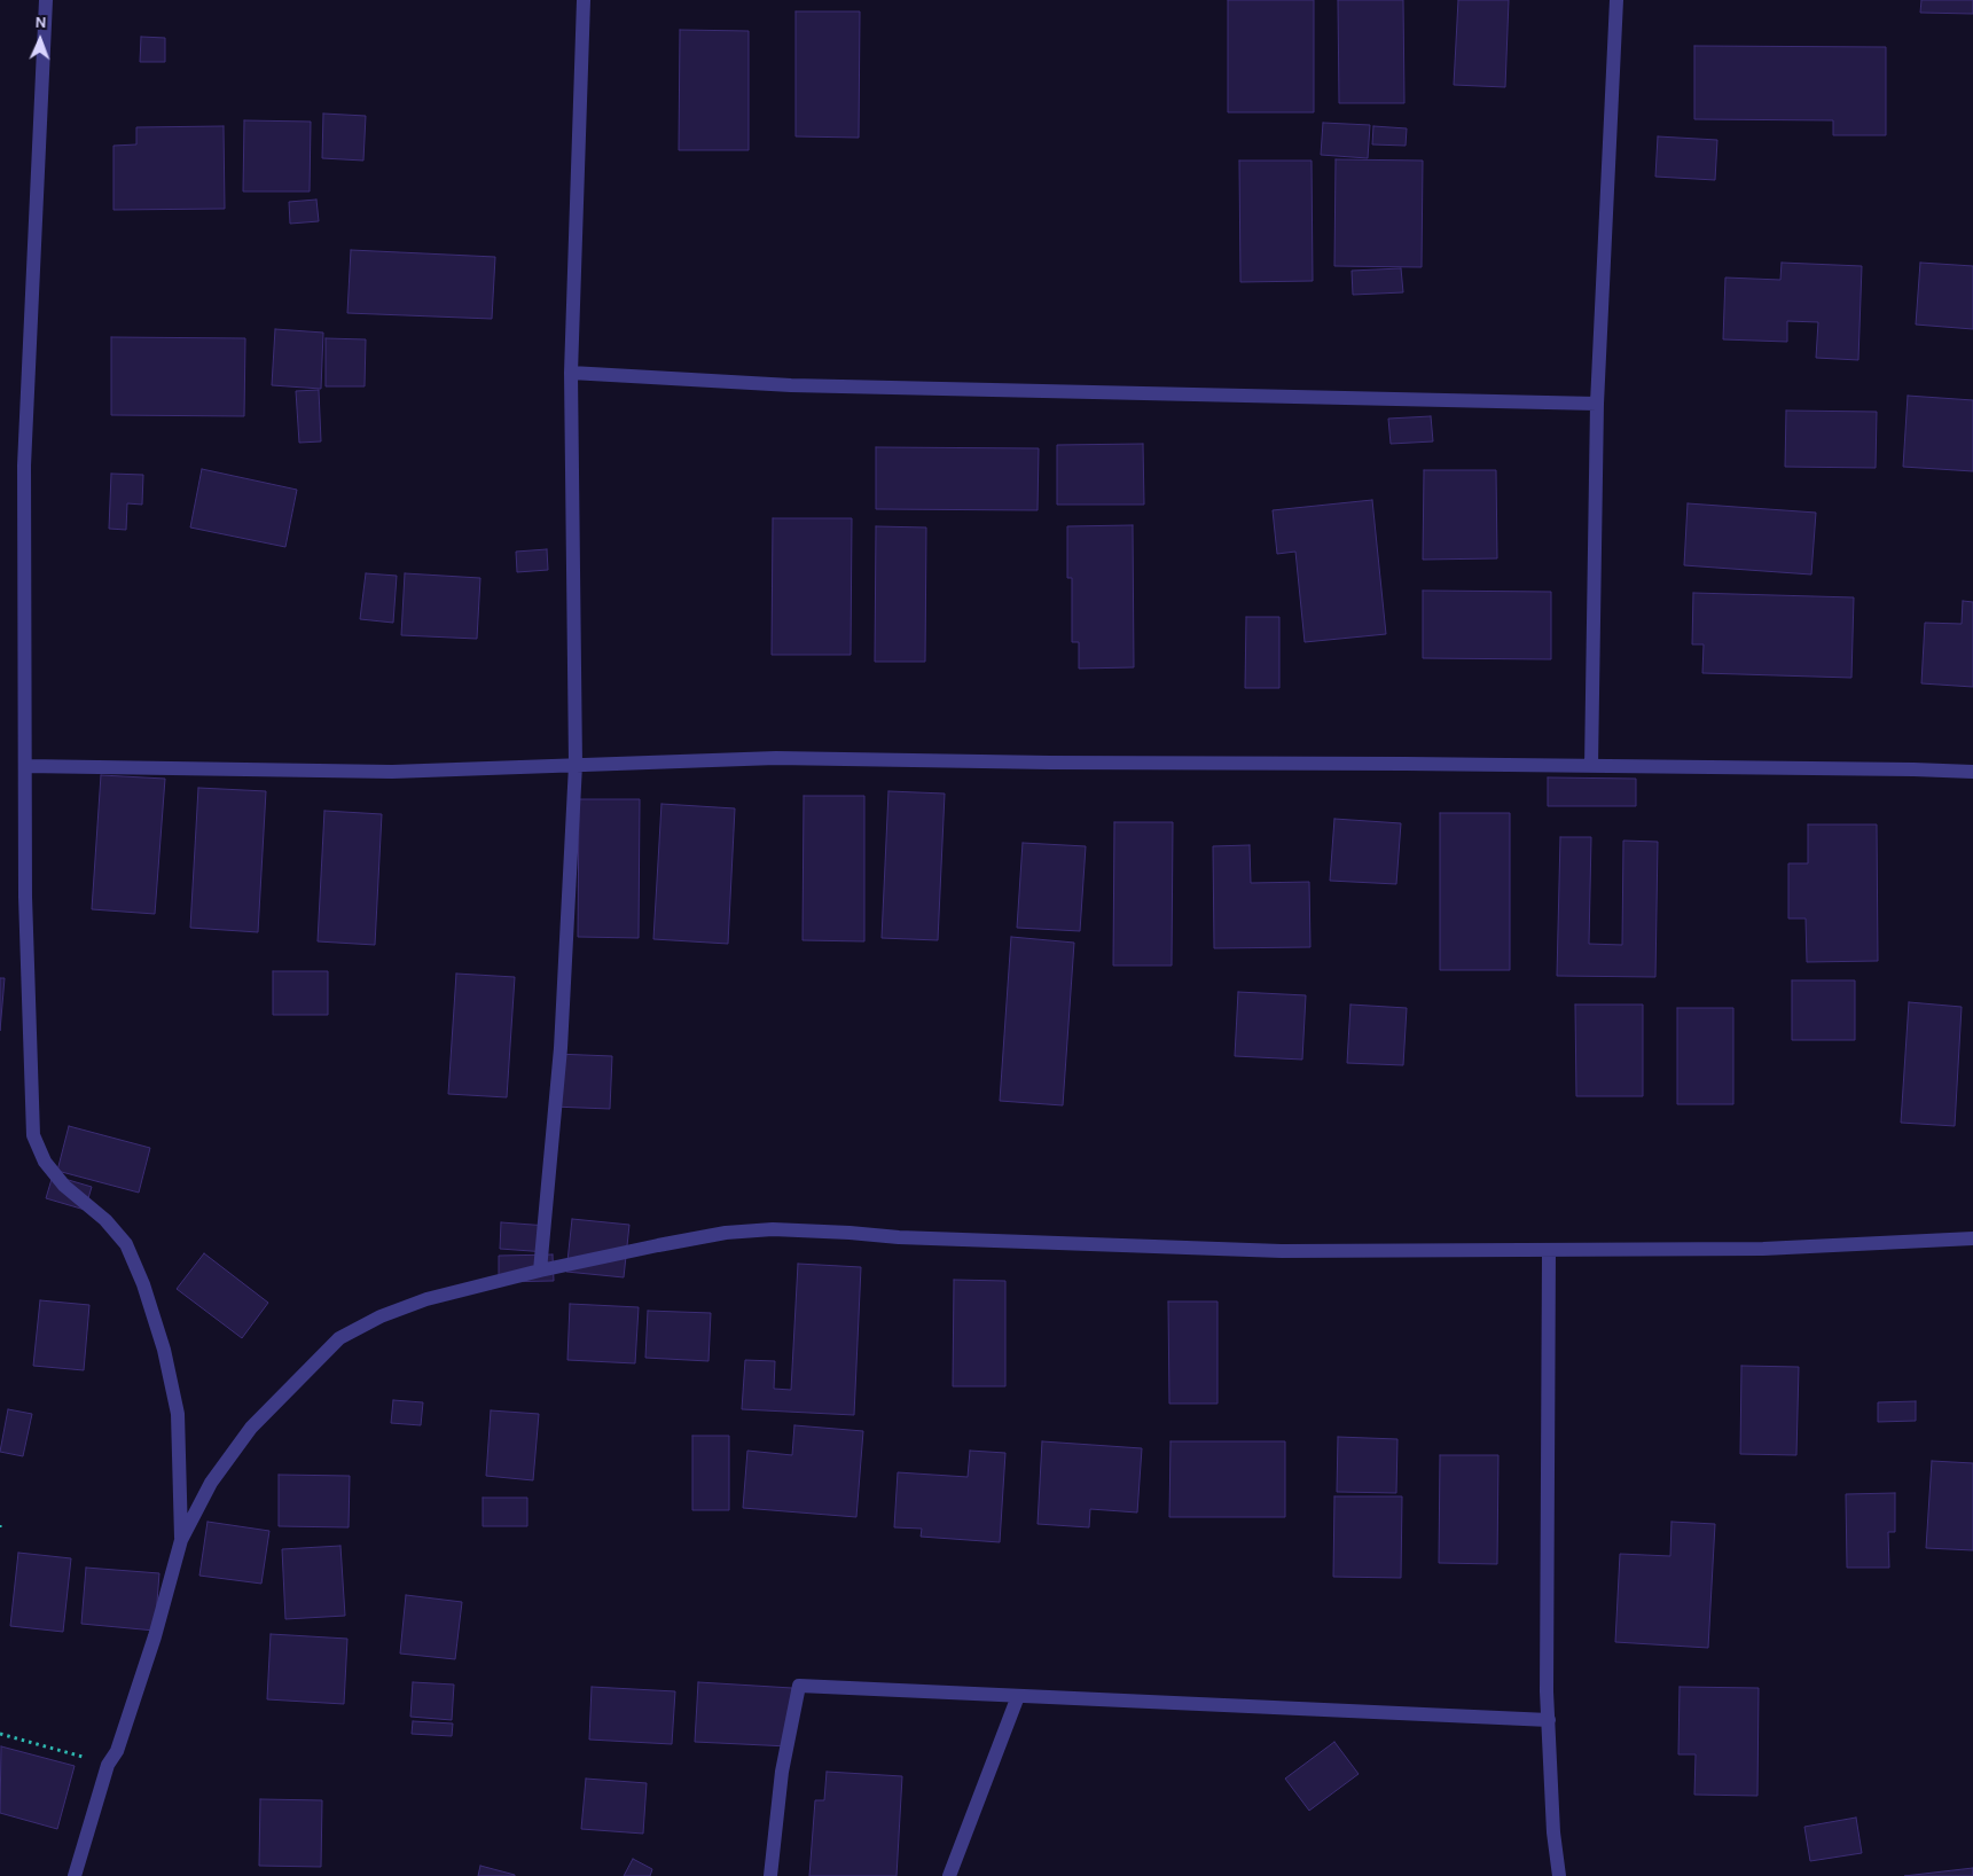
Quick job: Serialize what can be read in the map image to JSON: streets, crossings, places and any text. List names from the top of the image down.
{
  "north": "top"
}
